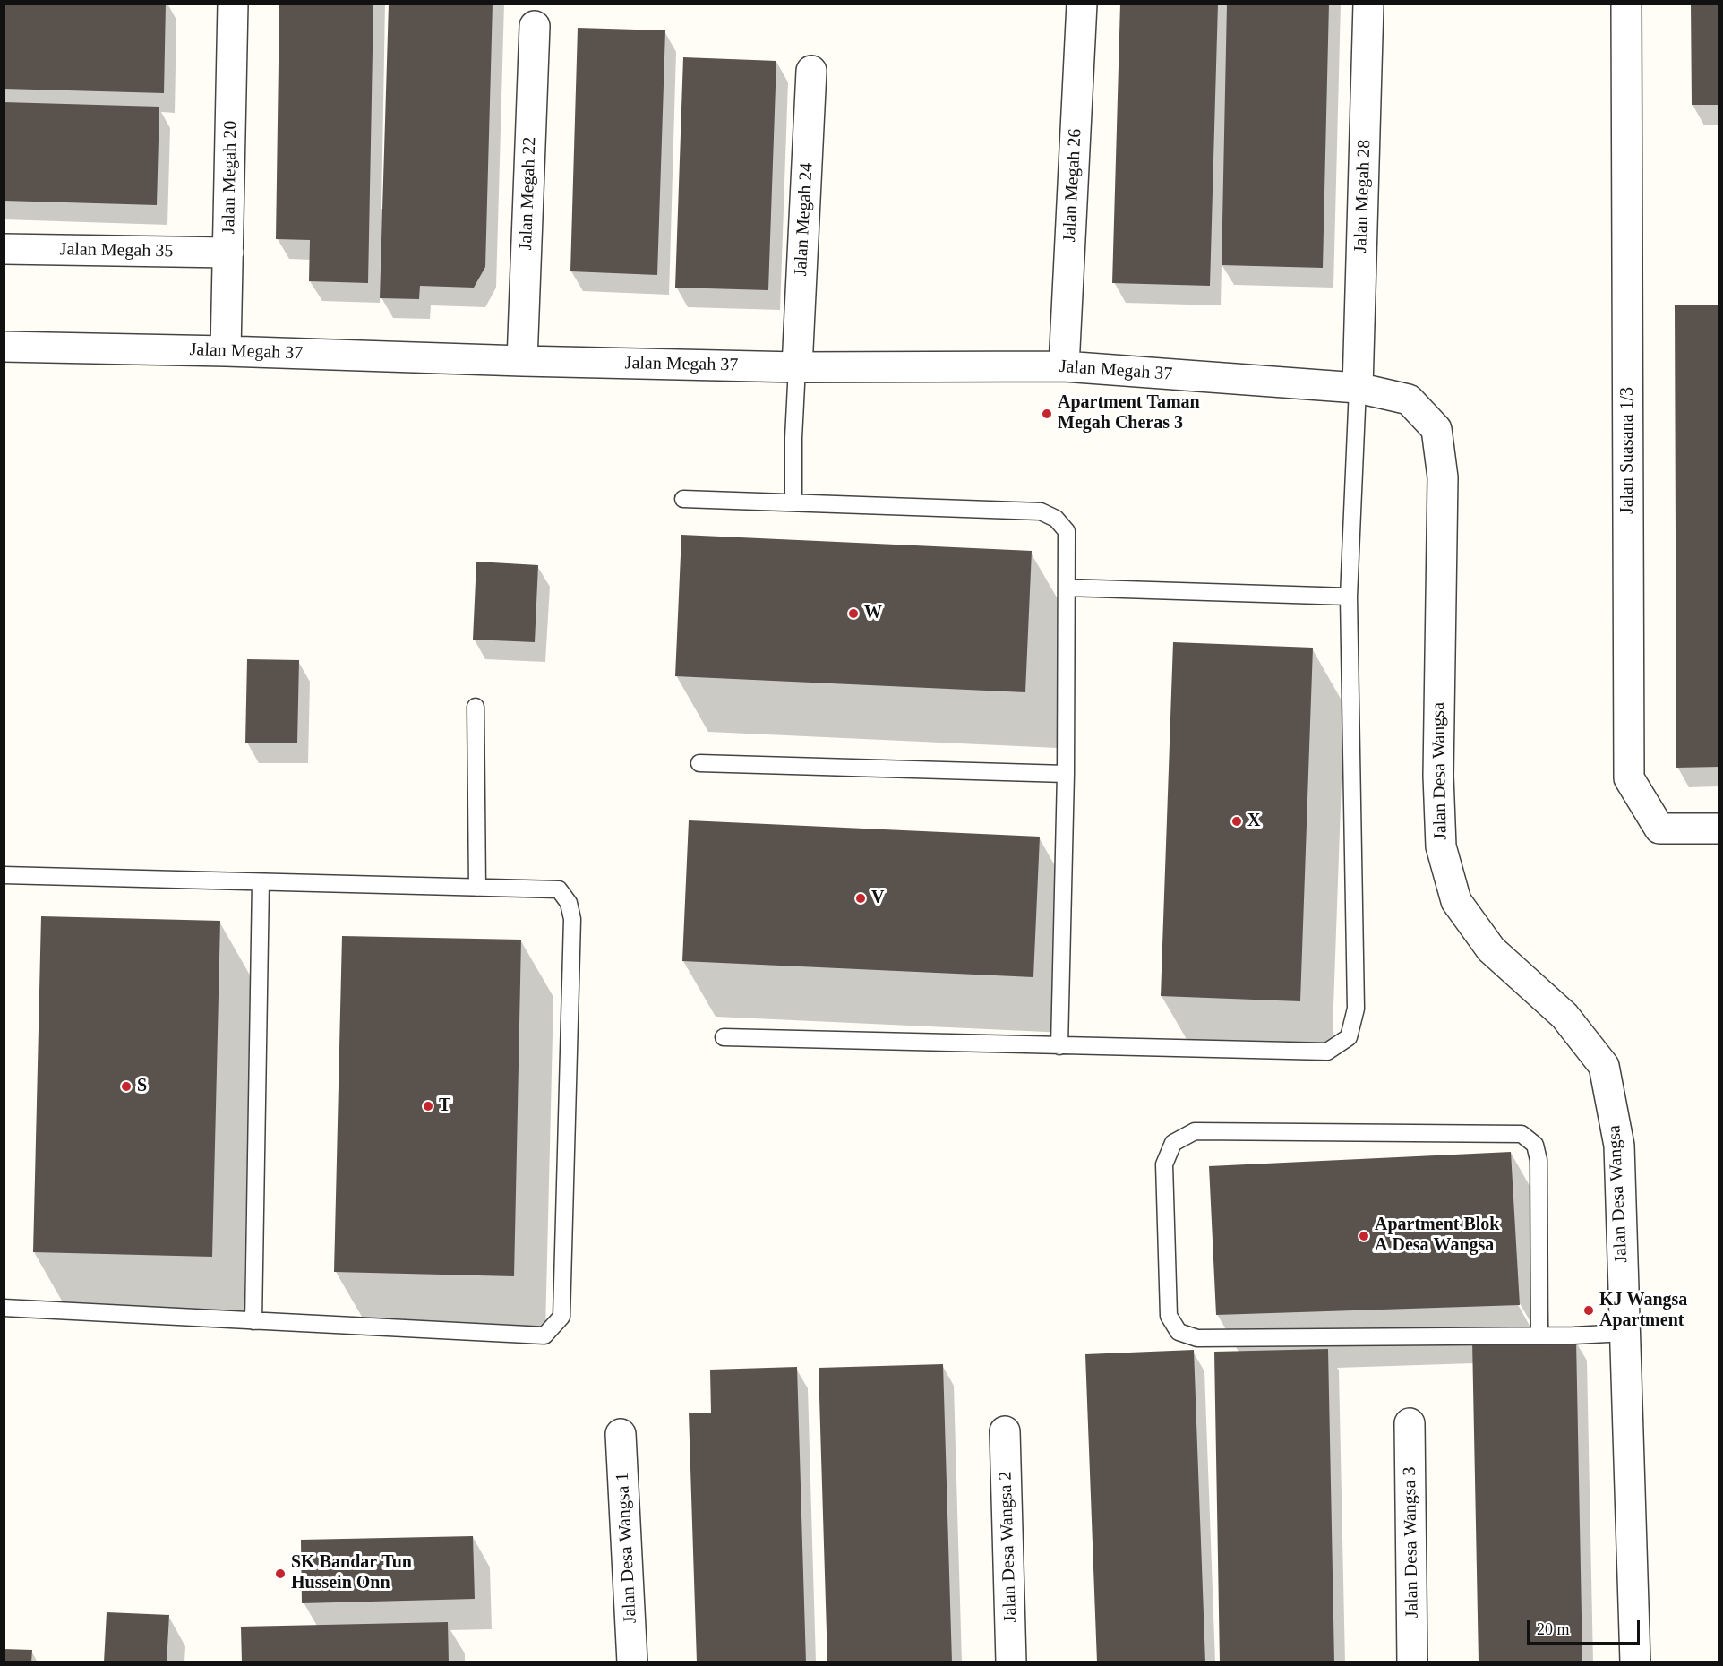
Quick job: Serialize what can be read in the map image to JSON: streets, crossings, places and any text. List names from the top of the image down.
{
  "streets": {
    "street": [
      "Jalan Megah 20",
      "Jalan Megah 26",
      "Jalan Megah 22",
      "Jalan Megah 28",
      "Jalan Megah 24",
      "Jalan Megah 35",
      "Jalan Megah 37",
      "Jalan Suasana 1/3",
      "Jalan Desa Wangsa",
      "Jalan Desa Wangsa 3",
      "Jalan Desa Wangsa 2",
      "Jalan Desa Wangsa 1"
    ]
  },
  "crossings": [
    ["Jalan Megah 20", "Jalan Megah 35"],
    ["Jalan Megah 20", "Jalan Megah 37"],
    ["Jalan Megah 26", "Jalan Megah 37"],
    ["Jalan Megah 22", "Jalan Megah 37"],
    ["Jalan Megah 28", "Jalan Megah 37"],
    ["Jalan Megah 28", "Jalan Desa Wangsa"],
    ["Jalan Megah 24", "Jalan Megah 37"],
    ["Jalan Megah 37", "Jalan Desa Wangsa"]
  ],
  "places": [
    "Apartment Taman Megah Cheras 3",
    "W",
    "X",
    "V",
    "S",
    "T",
    "Apartment Blok A Desa Wangsa",
    "KJ Wangsa Apartment",
    "SK Bandar Tun Hussein Onn"
  ],
  "scale_bar": "20 m"
}
